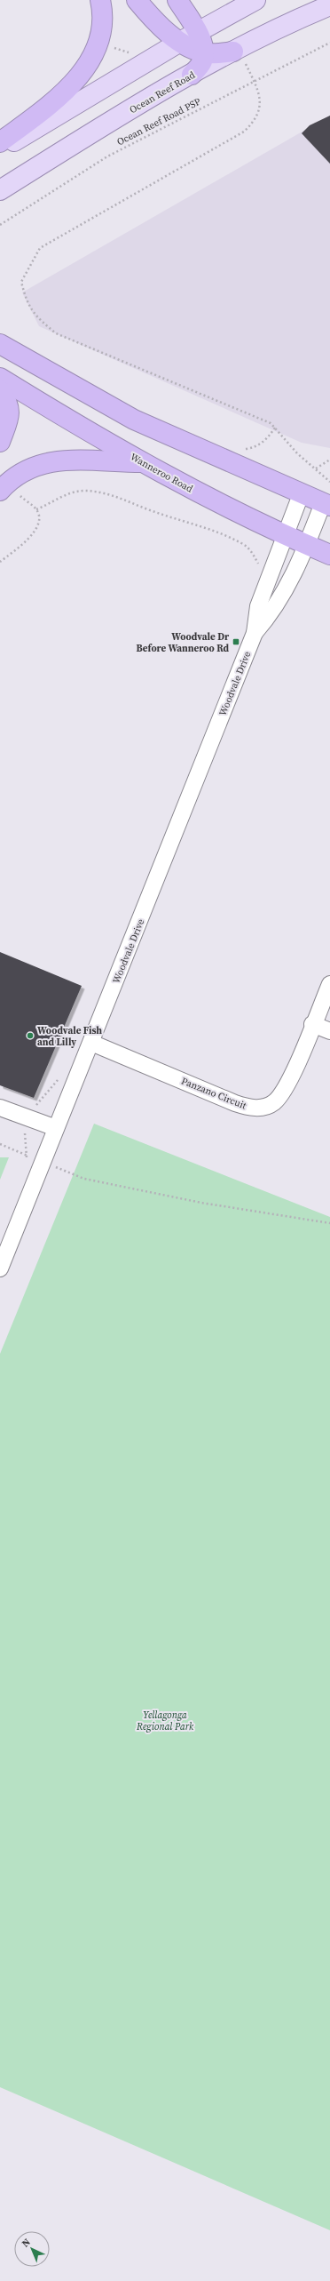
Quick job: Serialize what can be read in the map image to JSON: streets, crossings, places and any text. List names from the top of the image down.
{
  "streets": {
    "highway": ["Wanneroo Road"],
    "main road": ["Ocean Reef Road"],
    "street": ["Woodvale Drive", "Panzano Circuit"],
    "path": ["Ocean Reef Road PSP"]
  },
  "crossings": [
    ["Wanneroo Road", "Woodvale Drive"],
    ["Woodvale Drive", "Panzano Circuit"]
  ],
  "parks": ["Yellagonga Regional Park"],
  "places": {
    "transit": ["Woodvale Dr Before Wanneroo Rd"],
    "other": ["Woodvale Fish and Lilly"]
  },
  "north": "top left"
}
